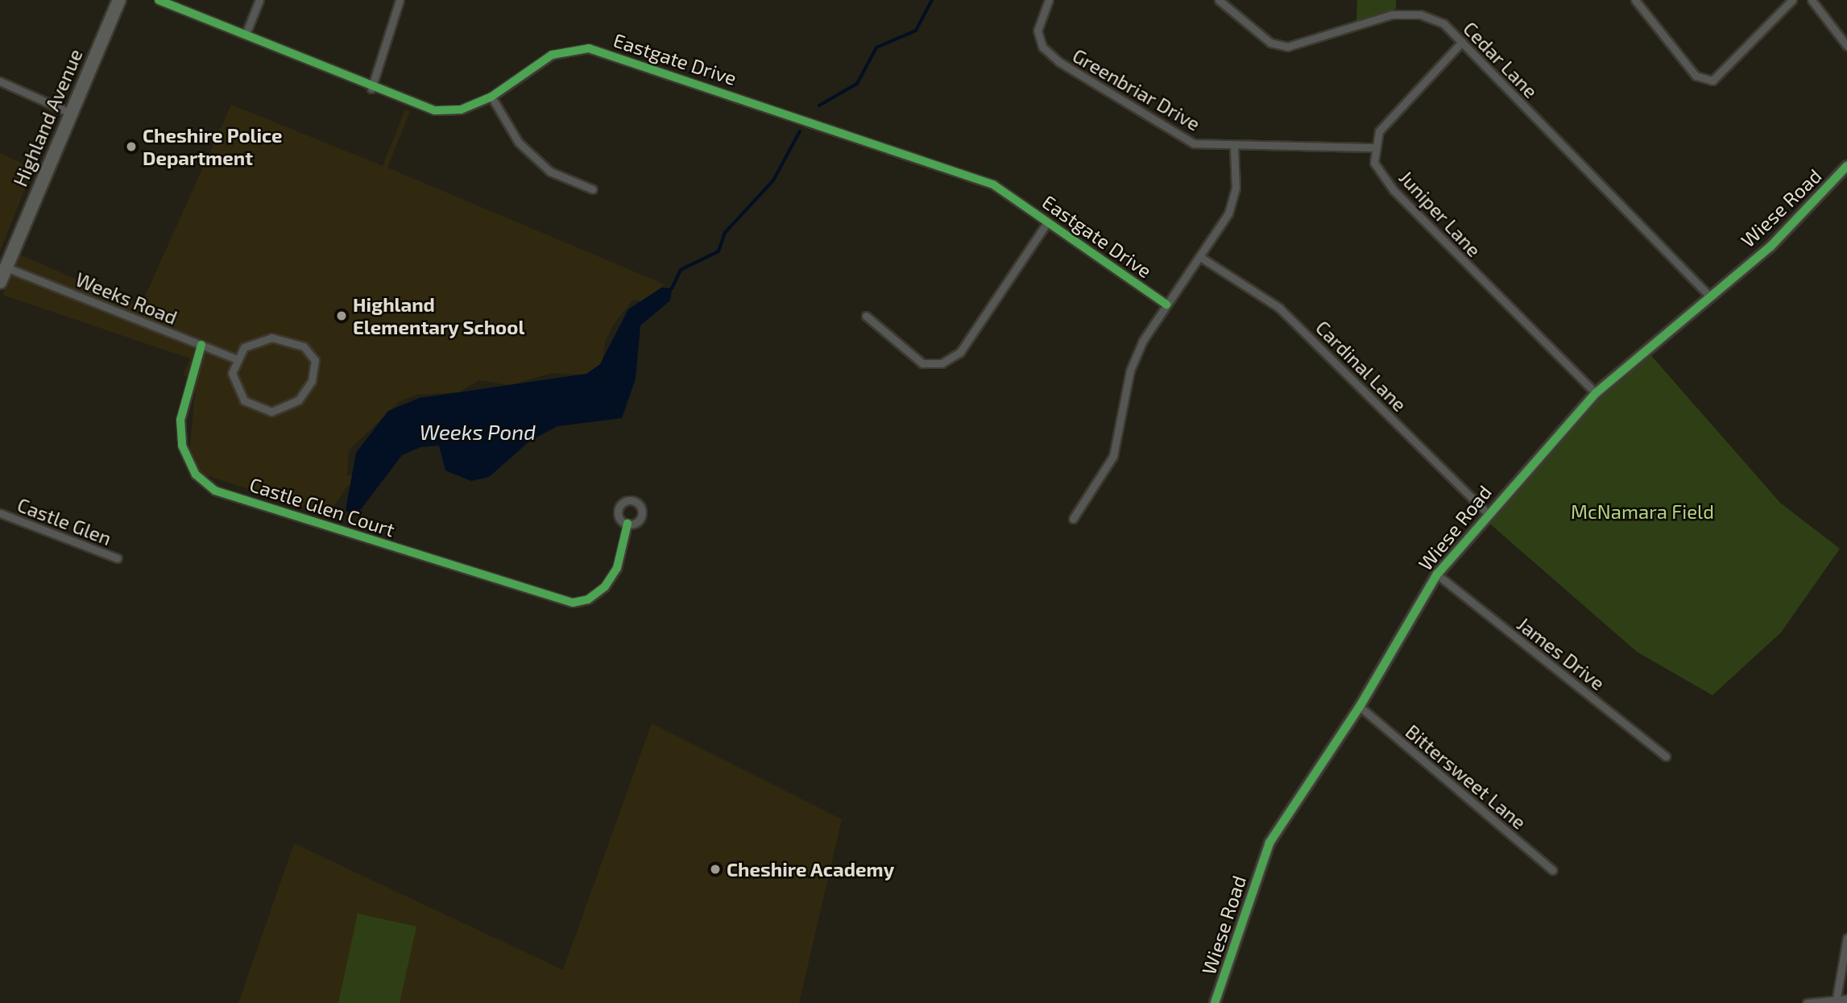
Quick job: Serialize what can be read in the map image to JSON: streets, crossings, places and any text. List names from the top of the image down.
{
  "streets": {
    "highway": ["Highland Avenue"],
    "street": [
      "Eastgate Drive",
      "Cedar Lane",
      "Greenbriar Drive",
      "Wiese Road",
      "Juniper Lane",
      "Weeks Road",
      "Cardinal Lane",
      "Castle Glen Court",
      "Castle Glen",
      "James Drive",
      "Bittersweet Lane"
    ]
  },
  "crossings": [
    ["Cedar Lane", "Wiese Road"],
    ["Greenbriar Drive", "Juniper Lane"],
    ["Highland Avenue", "Weeks Road"],
    ["Wiese Road", "Juniper Lane"],
    ["Wiese Road", "Cardinal Lane"],
    ["Wiese Road", "James Drive"],
    ["Wiese Road", "Bittersweet Lane"],
    ["Weeks Road", "Castle Glen Court"]
  ],
  "water": ["Weeks Pond"],
  "parks": ["McNamara Field"],
  "places": ["Cheshire Police Department", "Highland Elementary School", "Cheshire Academy"]
}
